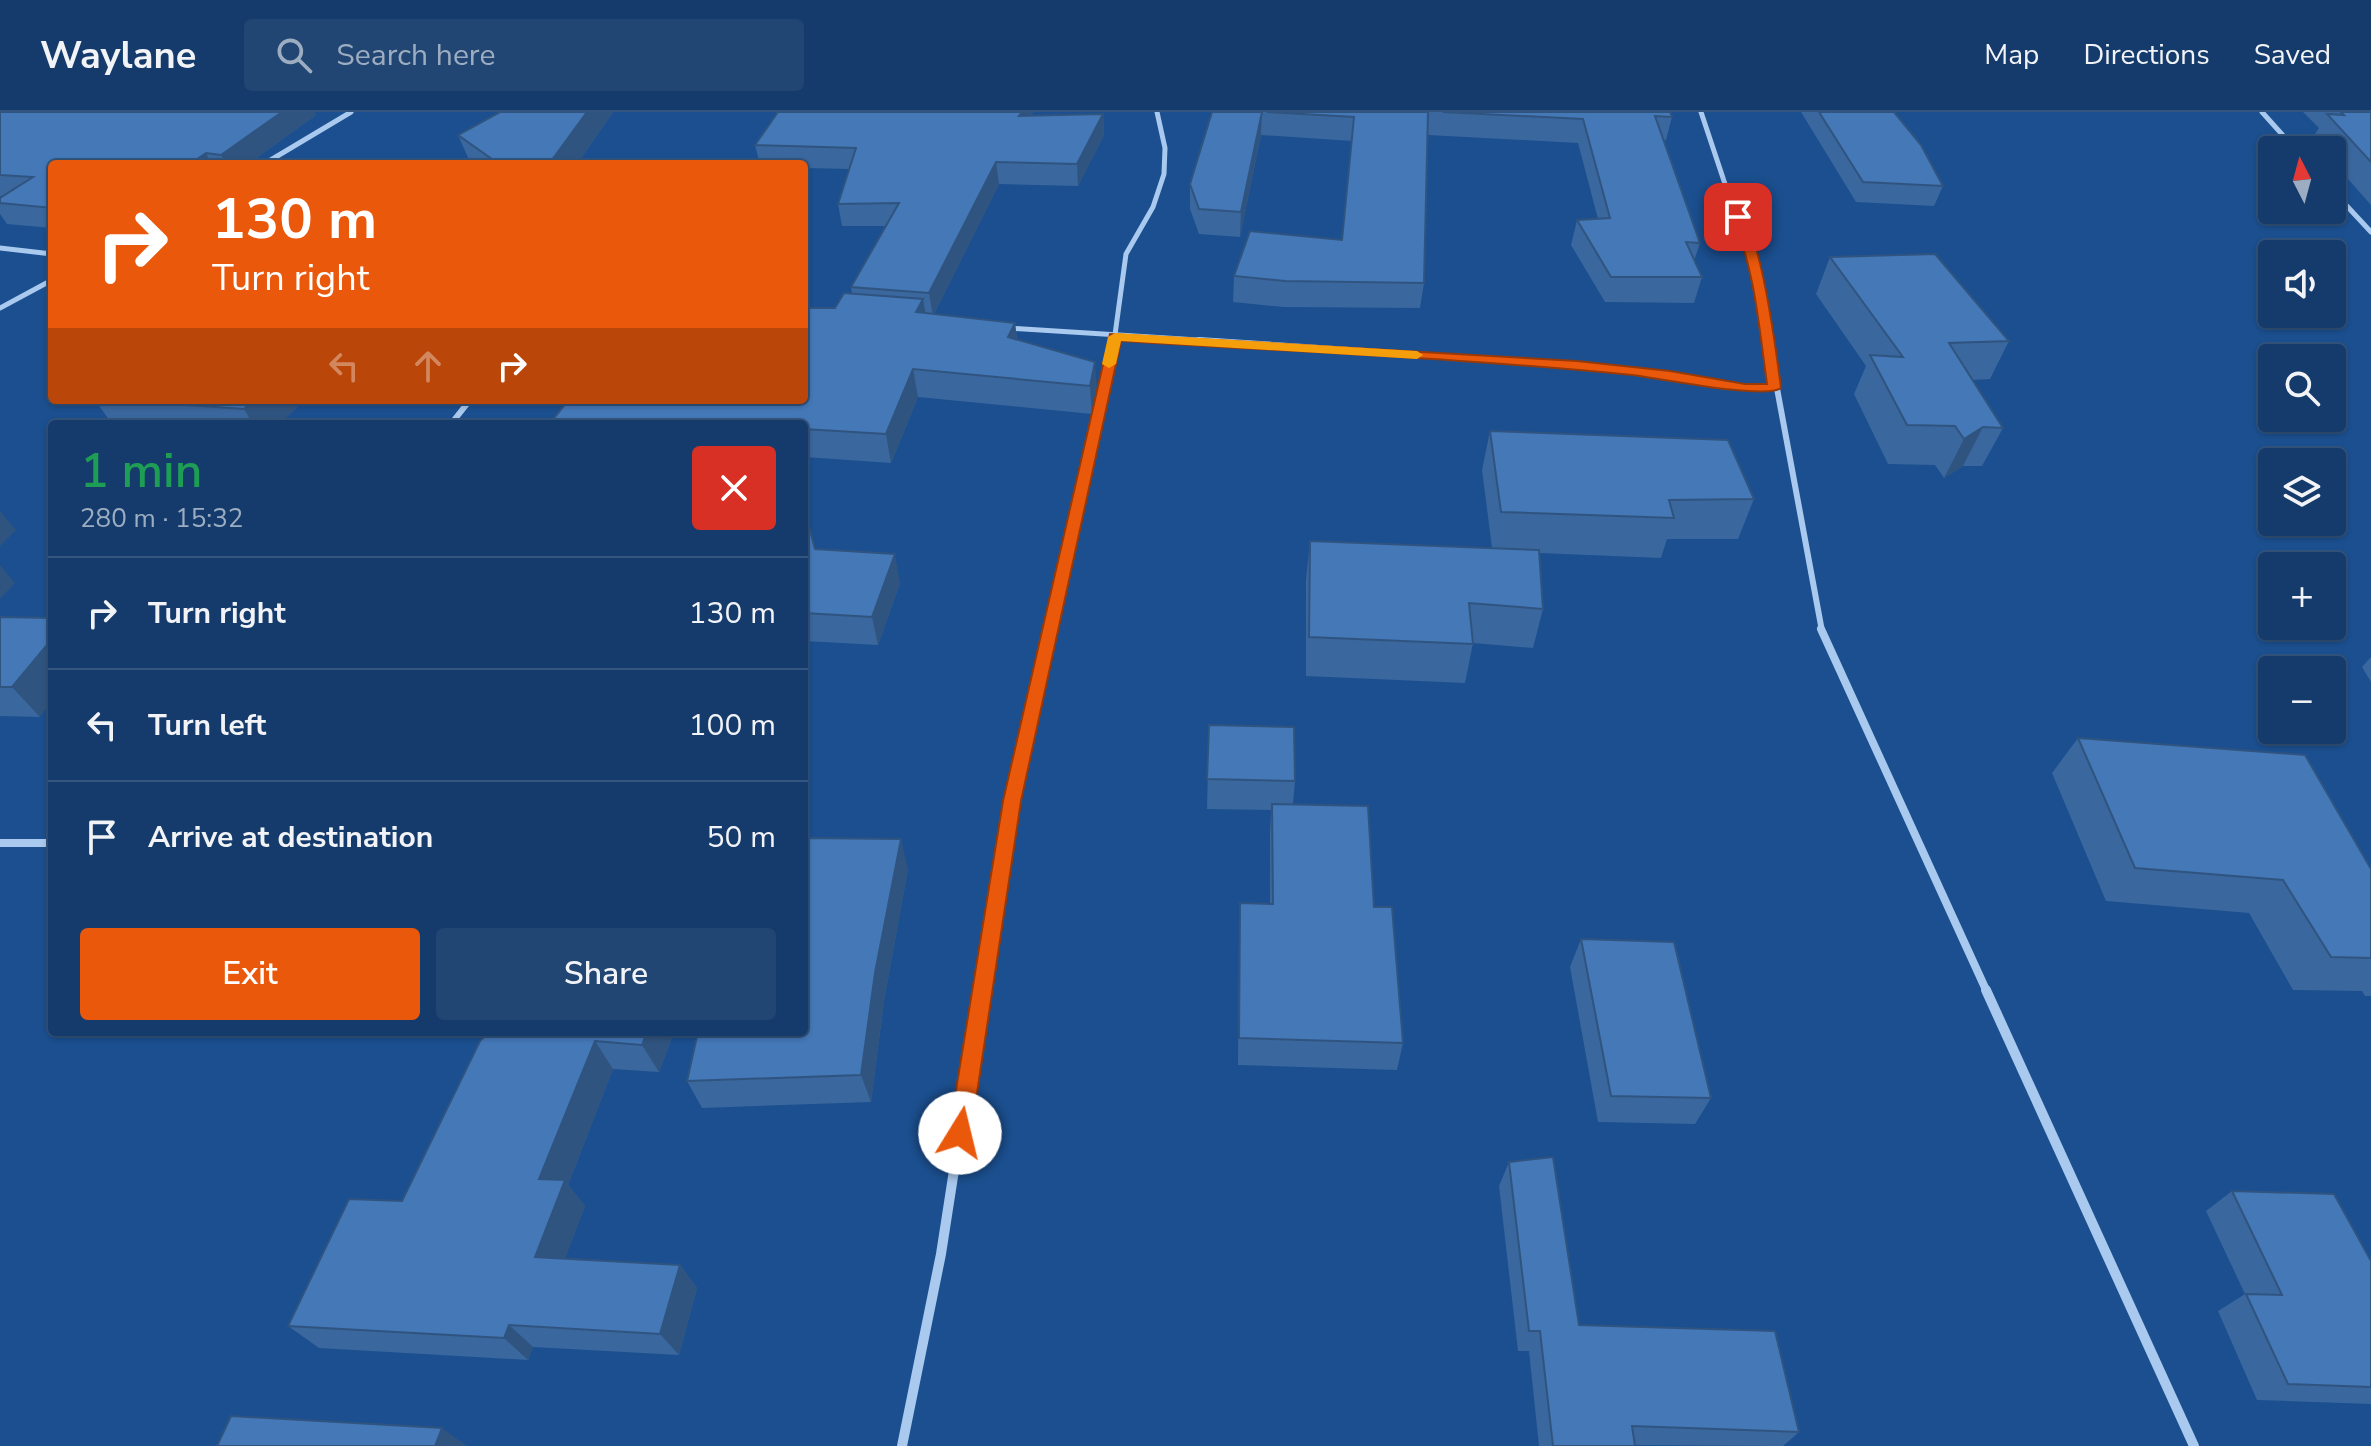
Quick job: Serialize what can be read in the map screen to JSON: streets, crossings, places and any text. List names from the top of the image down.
{
  "north": "top",
  "page": {
    "header": "Waylane",
    "search": "Search here",
    "nav": ["Map", "Directions", "Saved"],
    "map_buttons": ["+", "−"],
    "turn": ["130 m", "Turn right"],
    "heading": ["1 min", "280 m · 15:32"],
    "list": [
      {
        "name": "Turn right",
        "value": "130 m"
      },
      {
        "name": "Turn left",
        "value": "100 m"
      },
      {
        "name": "Arrive at destination",
        "value": "50 m"
      }
    ],
    "buttons": ["Exit", "Share"]
  }
}
